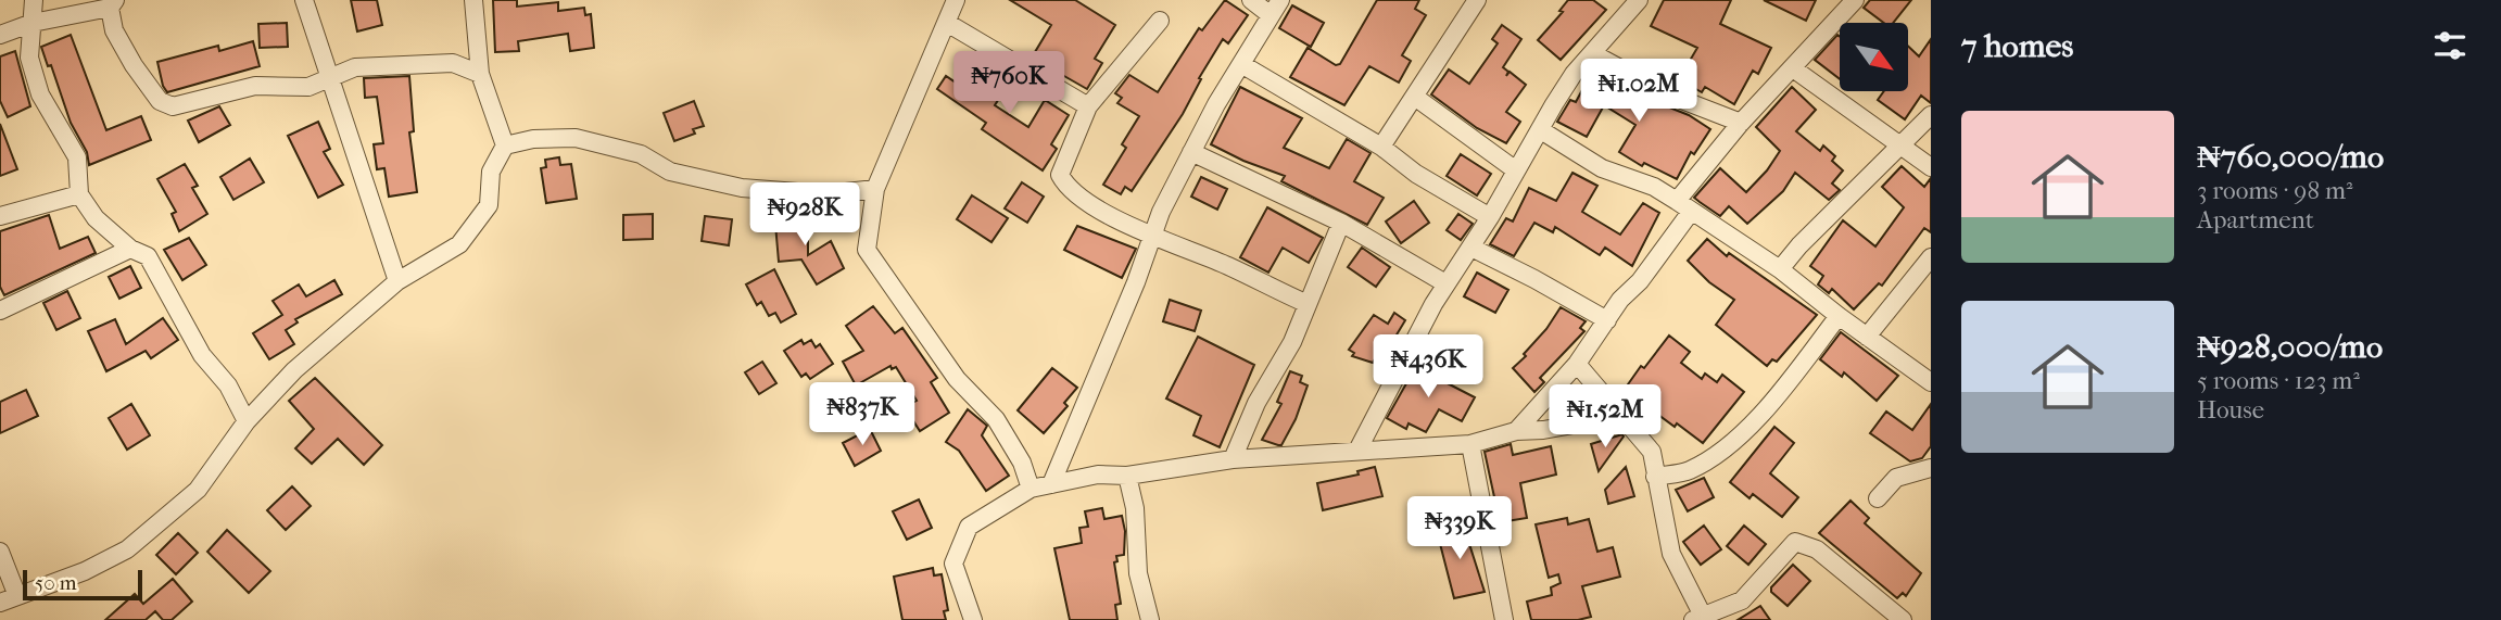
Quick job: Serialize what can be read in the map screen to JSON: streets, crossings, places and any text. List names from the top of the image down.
{
  "scale_bar": "50 m",
  "north": "bottom right",
  "page": {
    "heading": "7 homes",
    "price": [
      "₦760K",
      "₦1.02M",
      "₦928K",
      "₦436K",
      "₦837K",
      "₦1.52M",
      "₦339K"
    ],
    "list": [
      {
        "name": "₦760,000/mo",
        "note": "3 rooms · 98 m² · Apartment"
      },
      {
        "name": "₦928,000/mo",
        "note": "5 rooms · 123 m² · House"
      }
    ],
    "scale": "50 m"
  }
}
